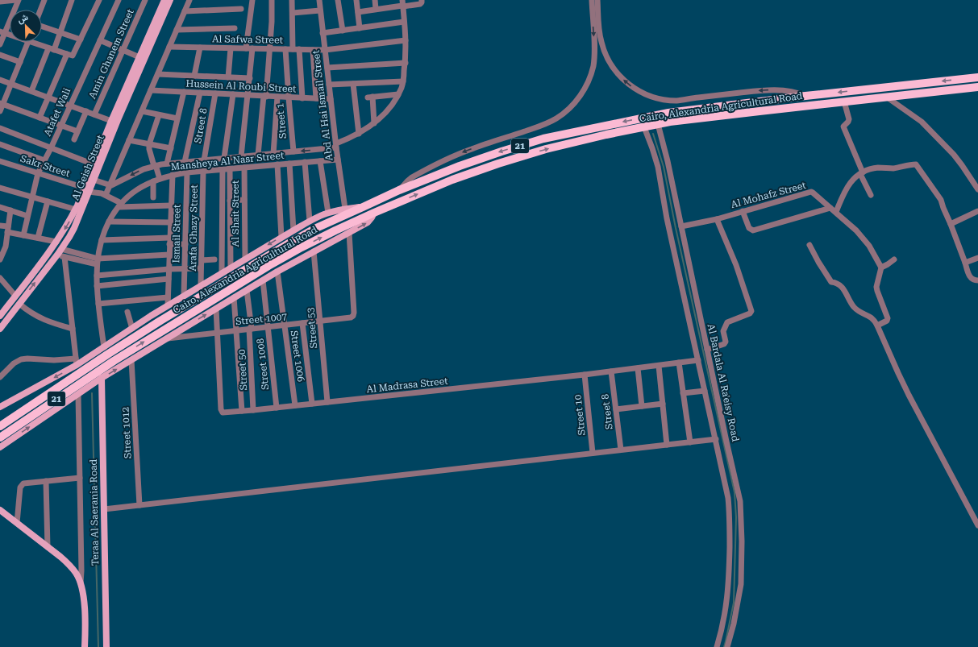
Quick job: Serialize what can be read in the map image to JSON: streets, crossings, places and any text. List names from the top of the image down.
{
  "streets": {
    "highway": ["Cairo, Alexandria Agricultural Road", "21"],
    "main road": ["Al Geish Street", "Teraa Al Saerania Road"],
    "street": [
      "Al Safwa Street",
      "Amin Ghanem Street",
      "Hussein Al Roubi Street",
      "Abd Al Hai Ismail Street",
      "Atafet Wali",
      "Street 1",
      "Street 8",
      "Mansheya Al Nasr Street",
      "Sakr Street",
      "Al Mohafz Street",
      "Al Shait Street",
      "Arafa Ghazy Street",
      "Ismail Street",
      "Street 1007",
      "Street 53",
      "Street 1006",
      "Street 1008",
      "Street 50",
      "Al Bardala Al Ra'eisy Road",
      "Al Madrasa Street",
      "Street 10",
      "Street 1012"
    ]
  },
  "crossings": [
    ["Al Safwa Street", "Abd Al Hai Ismail Street"],
    ["Al Safwa Street", "Street 1"],
    ["Al Safwa Street", "Mansheya Al Nasr Street"],
    ["Hussein Al Roubi Street", "Abd Al Hai Ismail Street"],
    ["Hussein Al Roubi Street", "Street 1"],
    ["Hussein Al Roubi Street", "Street 8"],
    ["Abd Al Hai Ismail Street", "Mansheya Al Nasr Street"],
    ["Cairo, Alexandria Agricultural Road", "Mansheya Al Nasr Street"],
    ["Cairo, Alexandria Agricultural Road", "Al Bardala Al Ra'eisy Road"],
    ["Atafet Wali", "Sakr Street"],
    ["Street 1", "Mansheya Al Nasr Street"],
    ["Street 8", "Mansheya Al Nasr Street"],
    ["Street 8", "Al Madrasa Street"],
    ["Mansheya Al Nasr Street", "Sakr Street"],
    ["Mansheya Al Nasr Street", "Al Shait Street"],
    ["Mansheya Al Nasr Street", "Arafa Ghazy Street"],
    ["Mansheya Al Nasr Street", "Ismail Street"],
    ["Sakr Street", "Al Geish Street"],
    ["Al Mohafz Street", "Al Bardala Al Ra'eisy Road"],
    ["Street 1007", "Street 53"],
    ["Street 1007", "Street 1006"],
    ["Street 1007", "Street 1008"],
    ["Street 1007", "Street 50"],
    ["Street 1007", "Al Madrasa Street"],
    ["Street 53", "Al Madrasa Street"],
    ["Street 1006", "Al Madrasa Street"],
    ["Street 1008", "Al Madrasa Street"],
    ["Street 50", "Al Madrasa Street"],
    ["Al Bardala Al Ra'eisy Road", "Al Madrasa Street"],
    ["Al Madrasa Street", "Street 10"]
  ],
  "north": "top left"
}
